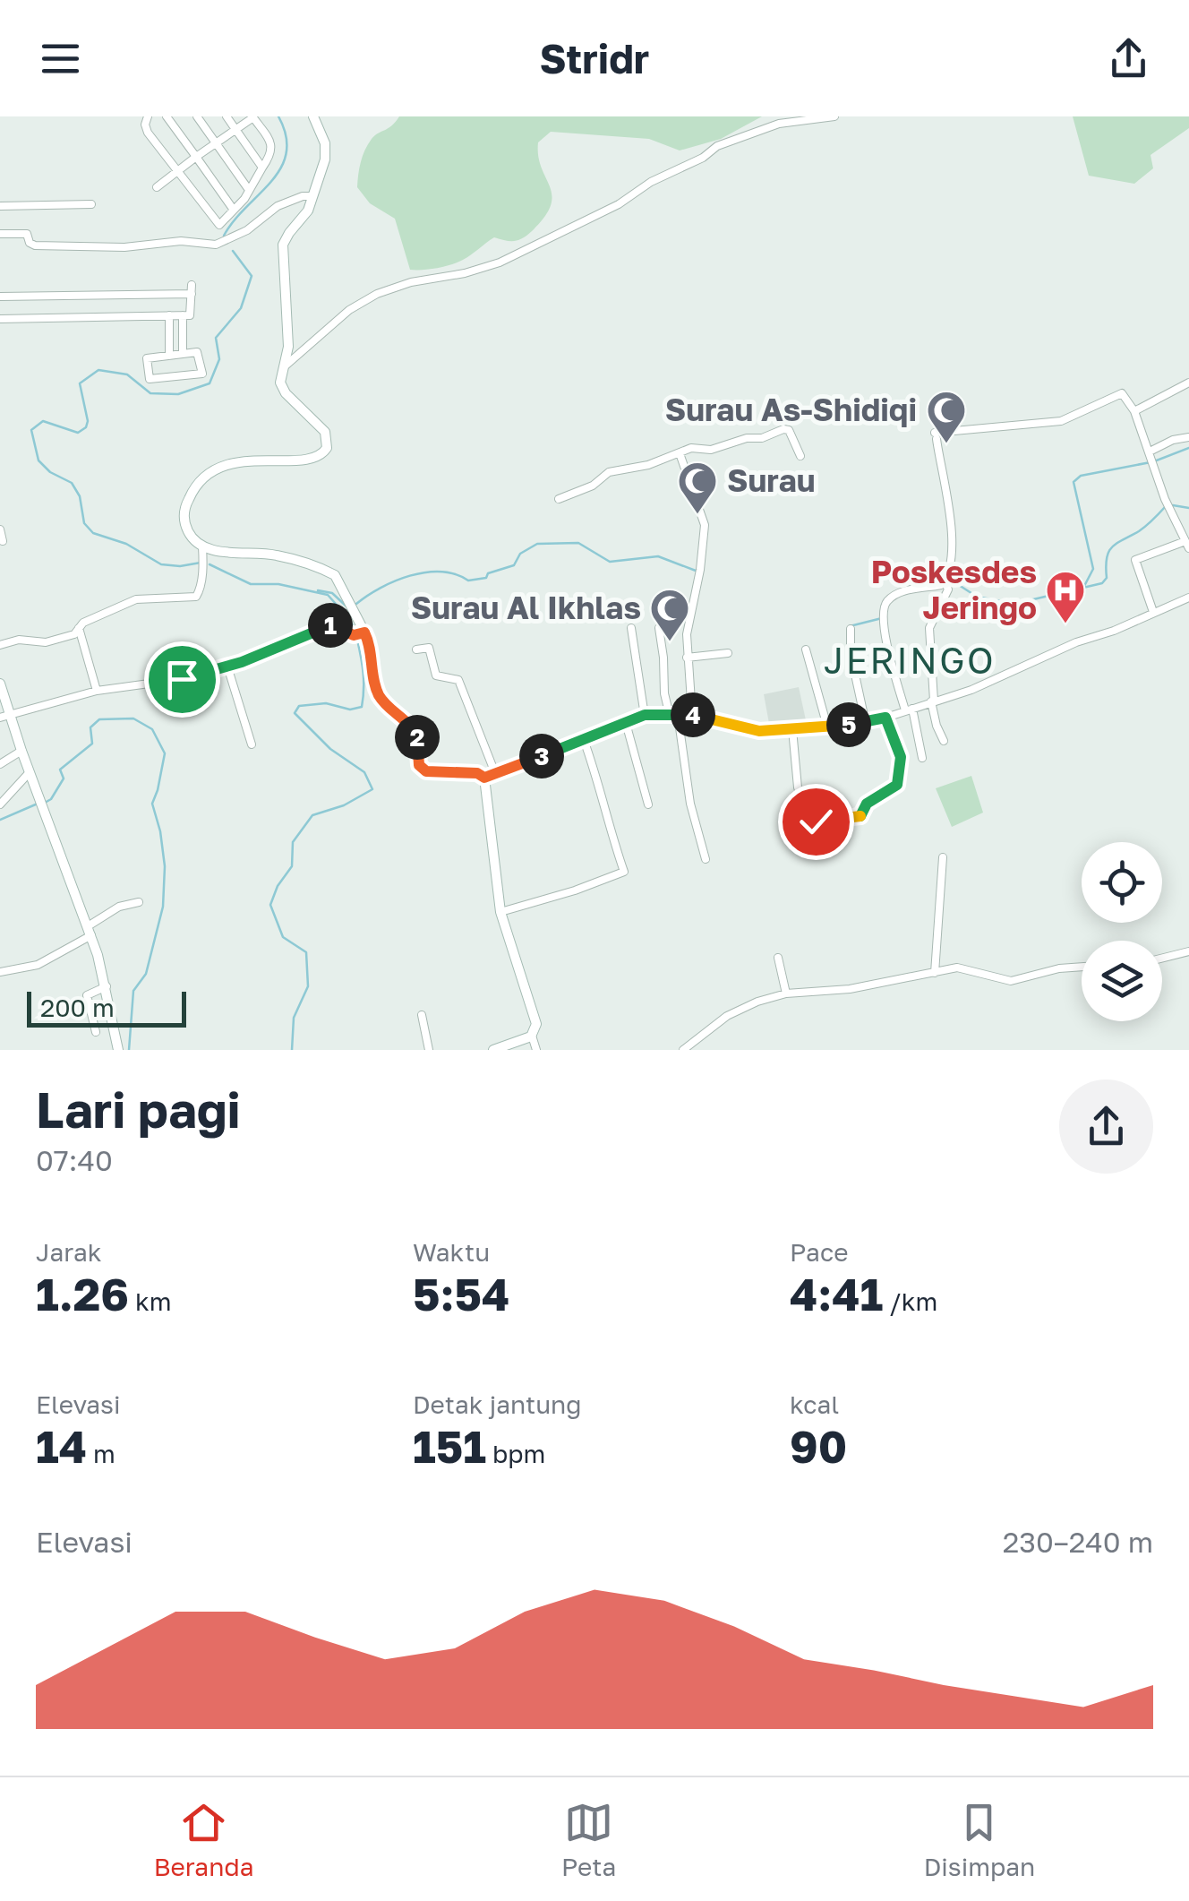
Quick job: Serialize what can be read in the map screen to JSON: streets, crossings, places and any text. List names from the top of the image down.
{
  "districts": ["JERINGO"],
  "places": {
    "mosque": ["Surau As-Shidiqi", "Surau", "Surau Al Ikhlas"],
    "hospital": ["Poskesdes Jeringo"]
  },
  "scale_bar": "200 m",
  "page": {
    "header": "Stridr",
    "pins": [
      "1",
      "4",
      "5",
      "2",
      "3"
    ],
    "scale": "200 m",
    "heading": ["Lari pagi", "07:40"],
    "stats": [
      ["Jarak", "1.26 km"],
      ["Waktu", "5:54"],
      ["Pace", "4:41 /km"],
      ["Elevasi", "14 m"],
      ["Detak jantung", "151 bpm"],
      ["kcal", "90"]
    ],
    "chart": ["Elevasi", "230–240 m"],
    "tabs": ["Beranda", "Peta", "Disimpan"]
  }
}
